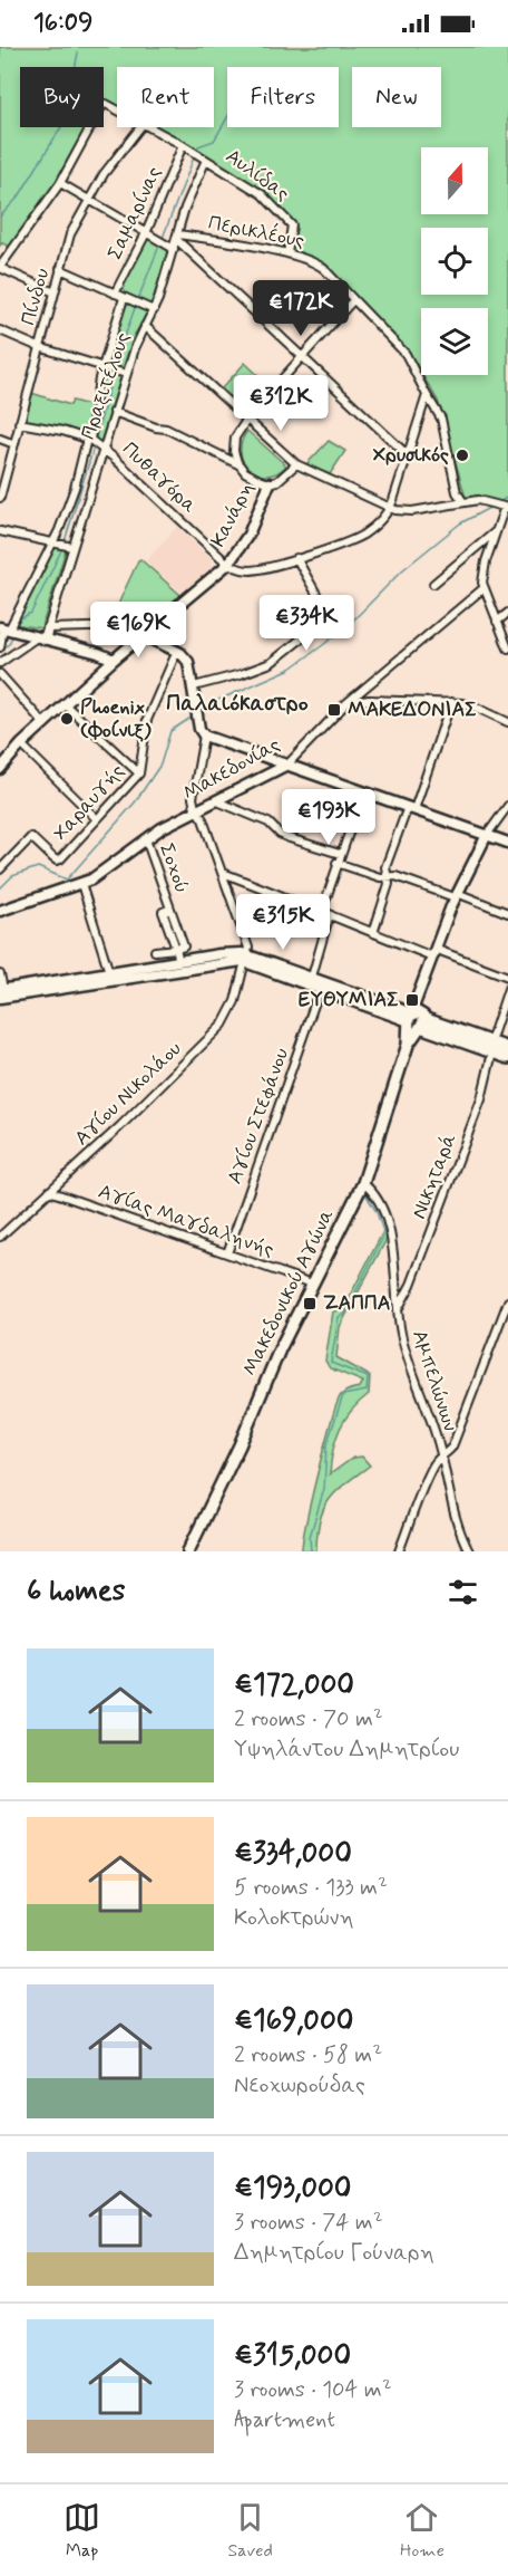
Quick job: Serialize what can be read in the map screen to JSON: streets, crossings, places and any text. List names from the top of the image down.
{
  "streets": {
    "main road": ["Μακεδονικού Αγώνα"],
    "street": [
      "Αυλίδας",
      "Σαμαρίνας",
      "Περικλέους",
      "Πίνδου",
      "Πραξιτέλους",
      "Πυθαγόρα",
      "Κανάρη",
      "Μακεδονίας",
      "Χαραυγής",
      "Σοχού",
      "Αγίου Νικολάου",
      "Αγίου Στεφάνου",
      "Νικηταρά",
      "Αγίας Μαγδαληνής",
      "Αμπελώνων"
    ]
  },
  "crossings": [
    ["Αυλίδας", "Σαμαρίνας"],
    ["Αυλίδας", "Περικλέους"],
    ["Αυλίδας", "Πραξιτέλους"],
    ["Περικλέους", "Πραξιτέλους"],
    ["Πίνδου", "Πυθαγόρα"],
    ["Πραξιτέλους", "Πυθαγόρα"],
    ["Πυθαγόρα", "Κανάρη"],
    ["Μακεδονίας", "Σοχού"],
    ["Αγίου Νικολάου", "Αγίας Μαγδαληνής"],
    ["Αγίου Στεφάνου", "Αγίας Μαγδαληνής"],
    ["Νικηταρά", "Αμπελώνων"],
    ["Αγίας Μαγδαληνής", "Μακεδονικού Αγώνα"],
    ["Μακεδονικού Αγώνα", "Αμπελώνων"]
  ],
  "districts": ["Παλαιόκαστρο"],
  "places": {
    "other": ["Χρυσικός", "Phoenix (Φοίνιξ)"],
    "transit": ["ΜΑΚΕΔΟΝΙΑΣ", "ΕΥΘΥΜΙΑΣ", "ΖΑΠΠΑ"]
  },
  "north": "top",
  "page": {
    "status": "16:09",
    "chip": [
      "Buy",
      "Rent",
      "Filters",
      "New"
    ],
    "price": [
      "€172K",
      "€312K",
      "€334K",
      "€169K",
      "€193K",
      "€315K"
    ],
    "heading": "6 homes",
    "list": [
      {
        "name": "€172,000",
        "note": "2 rooms · 70 m² · Υψηλάντου Δημητρίου"
      },
      {
        "name": "€334,000",
        "note": "5 rooms · 133 m² · Κολοκτρώνη"
      },
      {
        "name": "€169,000",
        "note": "2 rooms · 58 m² · Νεοχωρούδας"
      },
      {
        "name": "€193,000",
        "note": "3 rooms · 74 m² · Δημητρίου Γούναρη"
      },
      {
        "name": "€315,000",
        "note": "3 rooms · 104 m² · Apartment"
      }
    ],
    "tabs": ["Map", "Saved", "Home"]
  }
}
